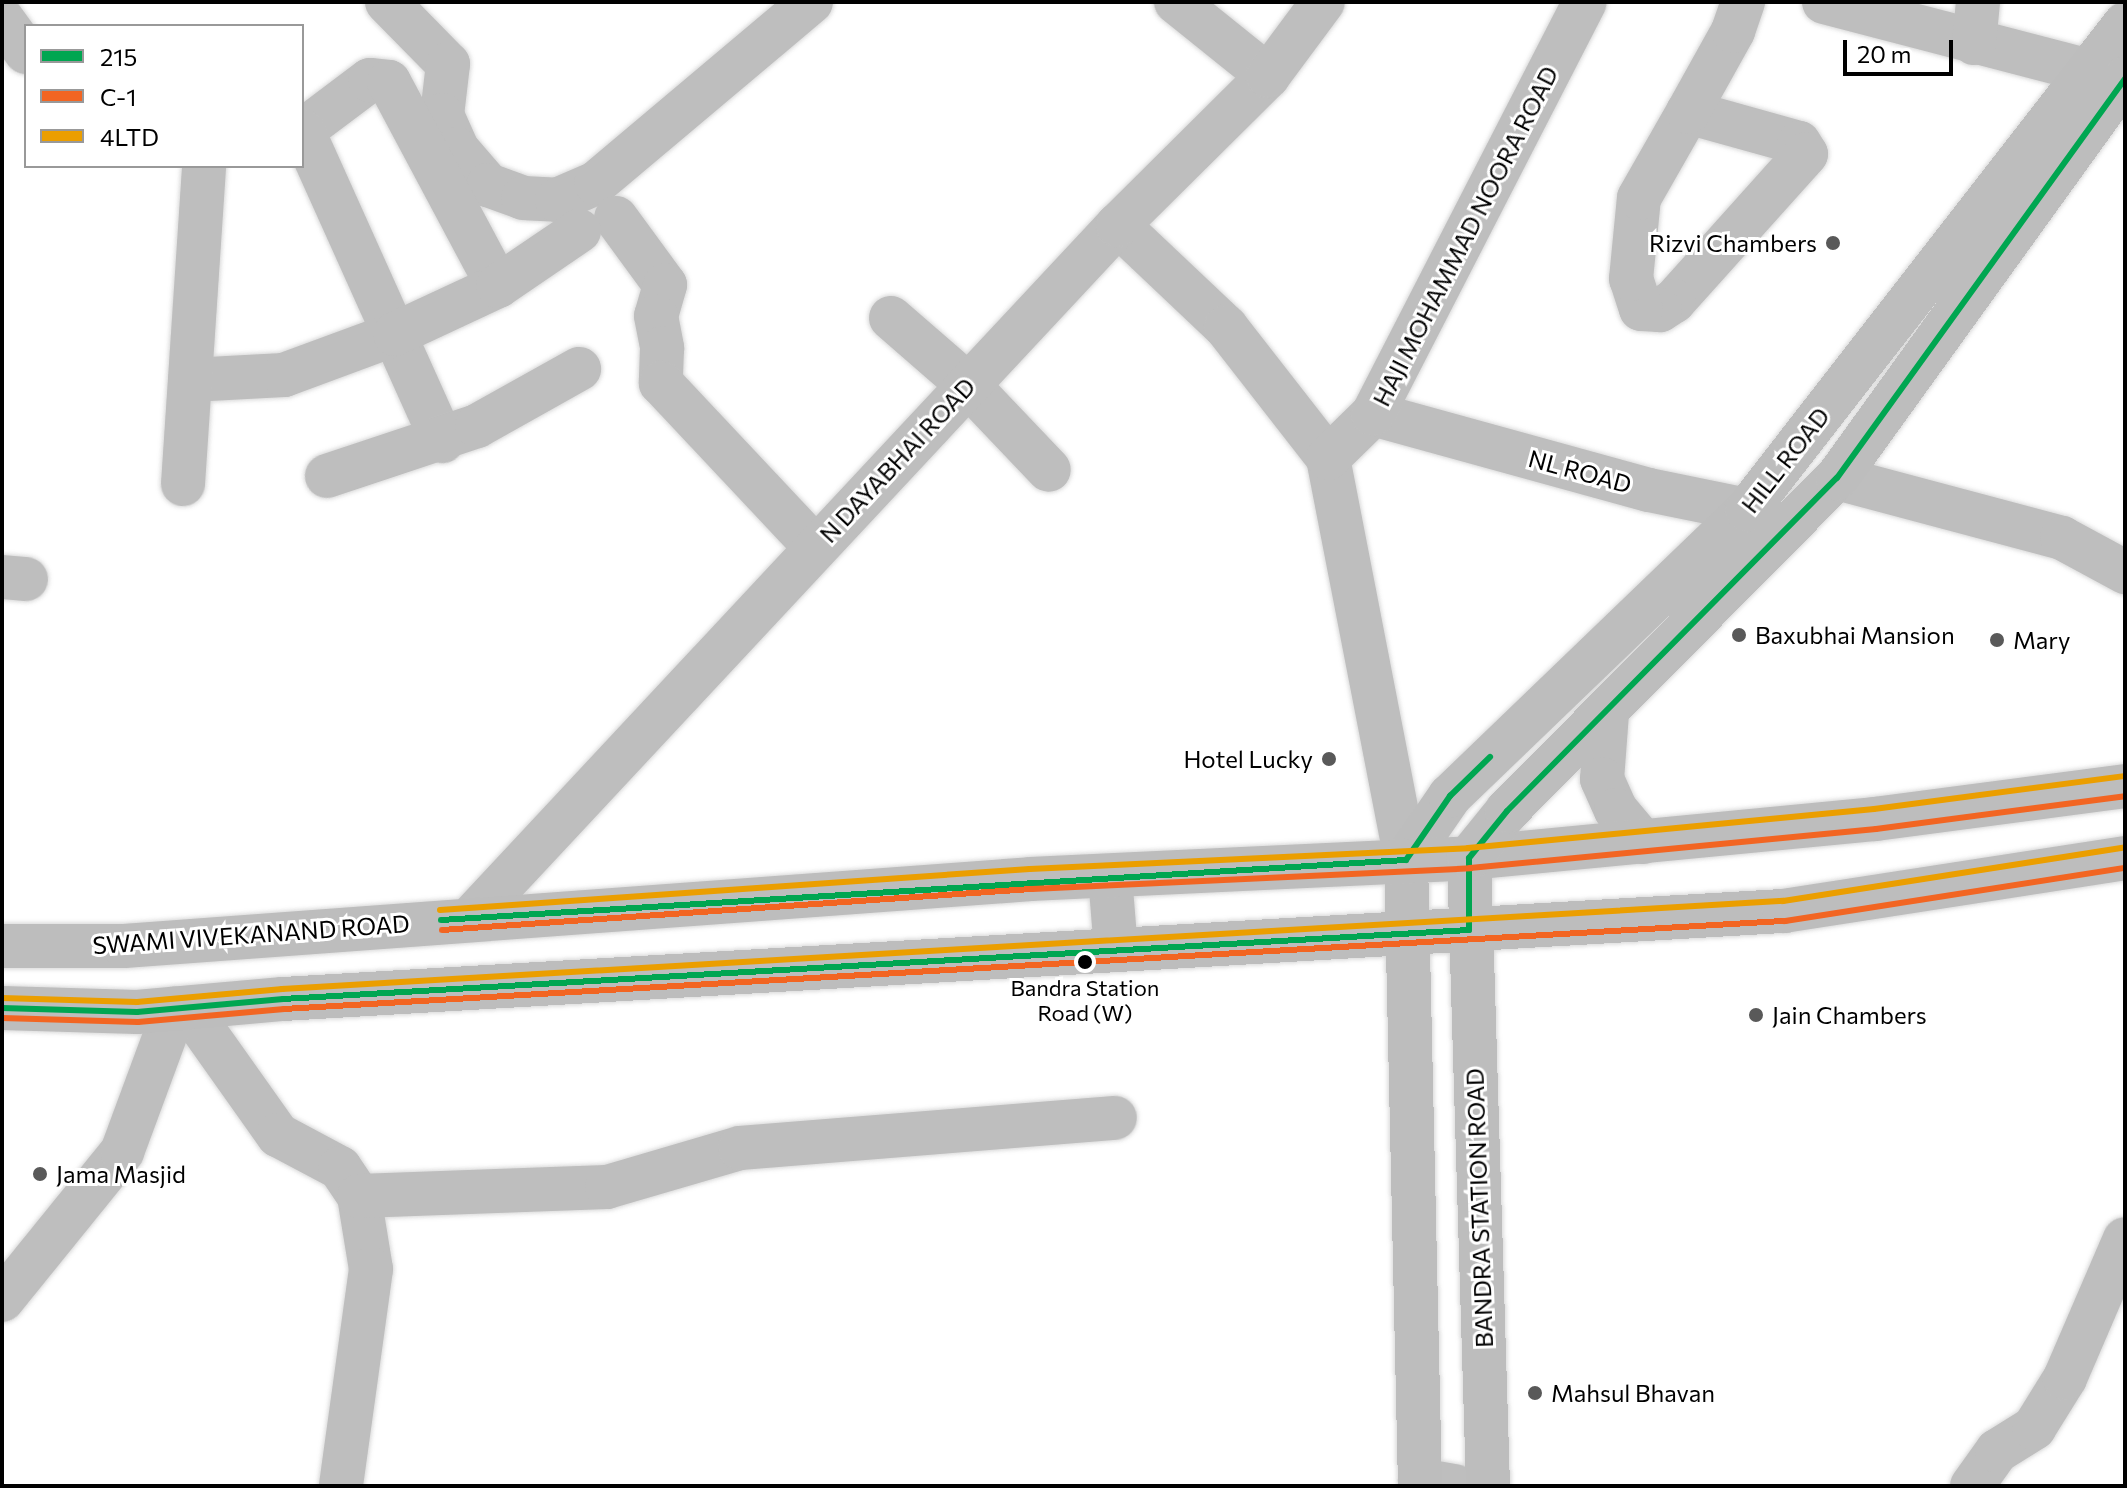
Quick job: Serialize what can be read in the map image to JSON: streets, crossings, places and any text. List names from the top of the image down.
{
  "streets": {
    "main road": ["HILL ROAD", "SWAMI VIVEKANAND ROAD", "BANDRA STATION ROAD"],
    "street": ["HAJI MOHAMMAD NOORA ROAD", "N DAYABHAI ROAD", "NL ROAD"]
  },
  "crossings": [
    ["HAJI MOHAMMAD NOORA ROAD", "NL ROAD"],
    ["N DAYABHAI ROAD", "SWAMI VIVEKANAND ROAD"],
    ["HILL ROAD", "NL ROAD"],
    ["HILL ROAD", "SWAMI VIVEKANAND ROAD"]
  ],
  "places": [
    "Rizvi Chambers",
    "Baxubhai Mansion",
    "Mary",
    "Hotel Lucky",
    "Bandra Station Road (W)",
    "Jain Chambers",
    "Jama Masjid",
    "Mahsul Bhavan"
  ],
  "lines": ["transit line 215", "transit line 4LTD", "transit line C-1"],
  "legend": ["215", "C-1", "4LTD"],
  "scale_bar": "20 m"
}
